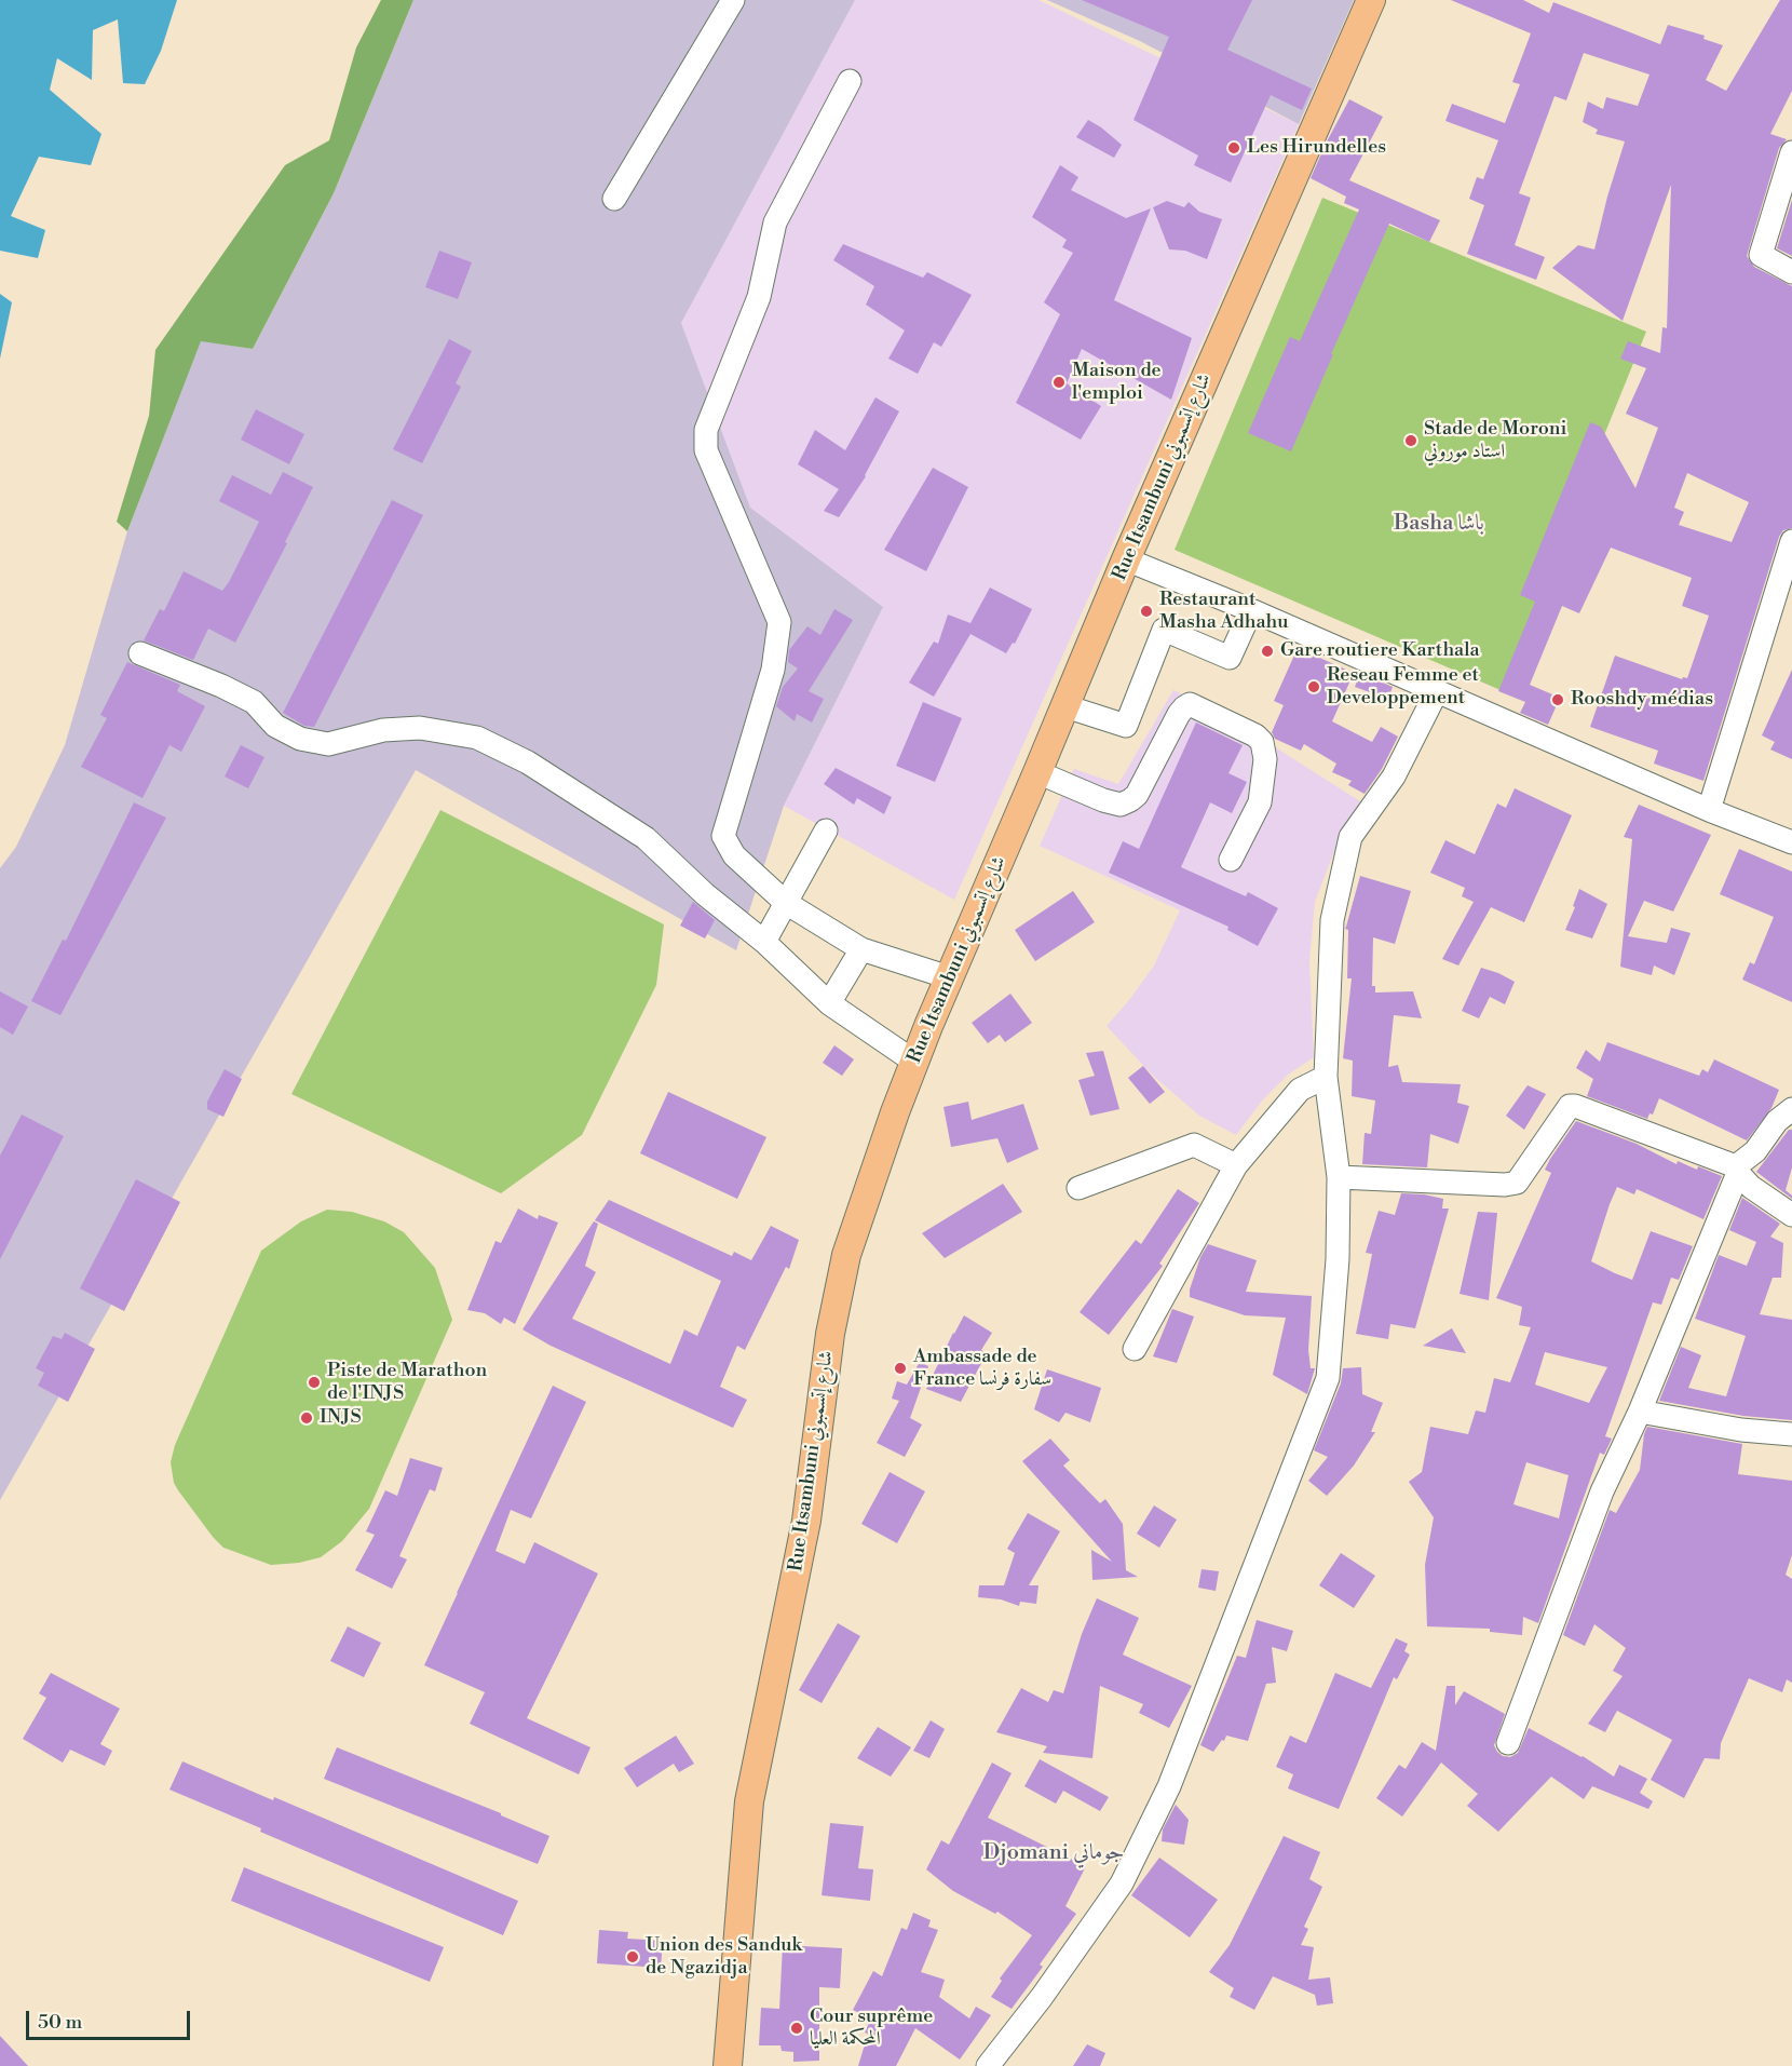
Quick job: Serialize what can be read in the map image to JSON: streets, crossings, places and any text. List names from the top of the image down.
{
  "streets": {
    "main road": ["Rue Itsambuni شارع إتسمبوني"]
  },
  "districts": ["Basha باشا", "Djomani جوماني"],
  "places": [
    "Les Hirundelles",
    "Maison de l'emploi",
    "Stade de Moroni استاد موروني",
    "Restaurant Masha Adhahu",
    "Gare routiere Karthala",
    "Reseau Femme et Developpement",
    "Rooshdy médias",
    "Ambassade de France سفارة فرنسا",
    "Piste de Marathon de l'INJS",
    "INJS",
    "Union des Sanduk de Ngazidja",
    "Cour suprême المحكمة العليا"
  ],
  "scale_bar": "50 m"
}
